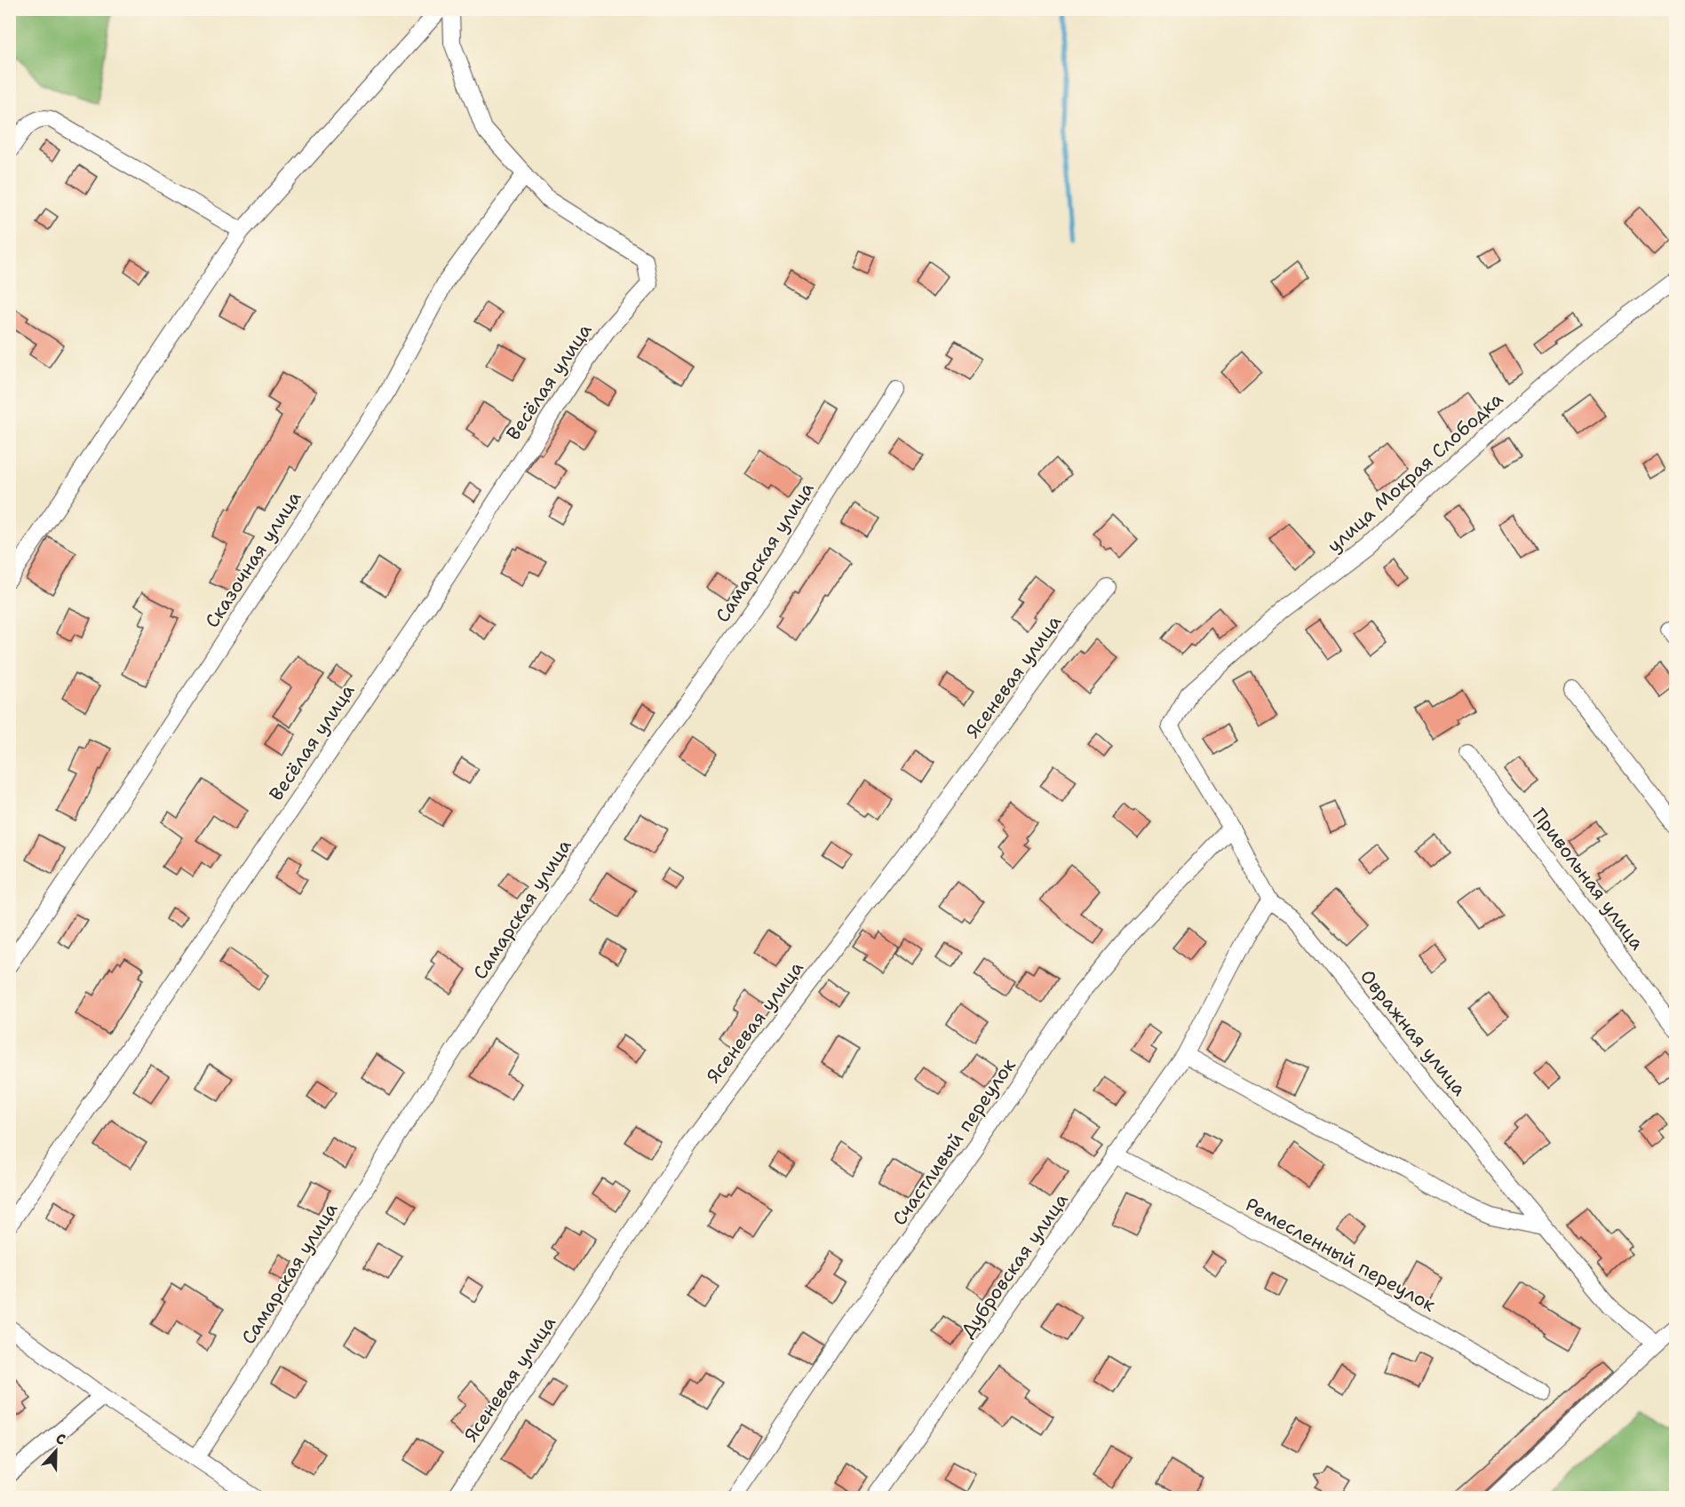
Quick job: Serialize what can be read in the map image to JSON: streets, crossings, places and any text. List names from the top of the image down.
{
  "streets": {
    "street": [
      "Весёлая улица",
      "улица Мокрая Слободка",
      "Самарская улица",
      "Сказочная улица",
      "Ясеневая улица",
      "Привольная улица",
      "Овражная улица",
      "Счастливый переулок",
      "Ремесленный переулок",
      "Дубровская улица"
    ]
  },
  "crossings": [
    ["Весёлая улица", "Сказочная улица"],
    ["улица Мокрая Слободка", "Овражная улица"],
    ["Овражная улица", "Счастливый переулок"],
    ["Овражная улица", "Дубровская улица"],
    ["Ремесленный переулок", "Дубровская улица"]
  ],
  "north": "top"
}
